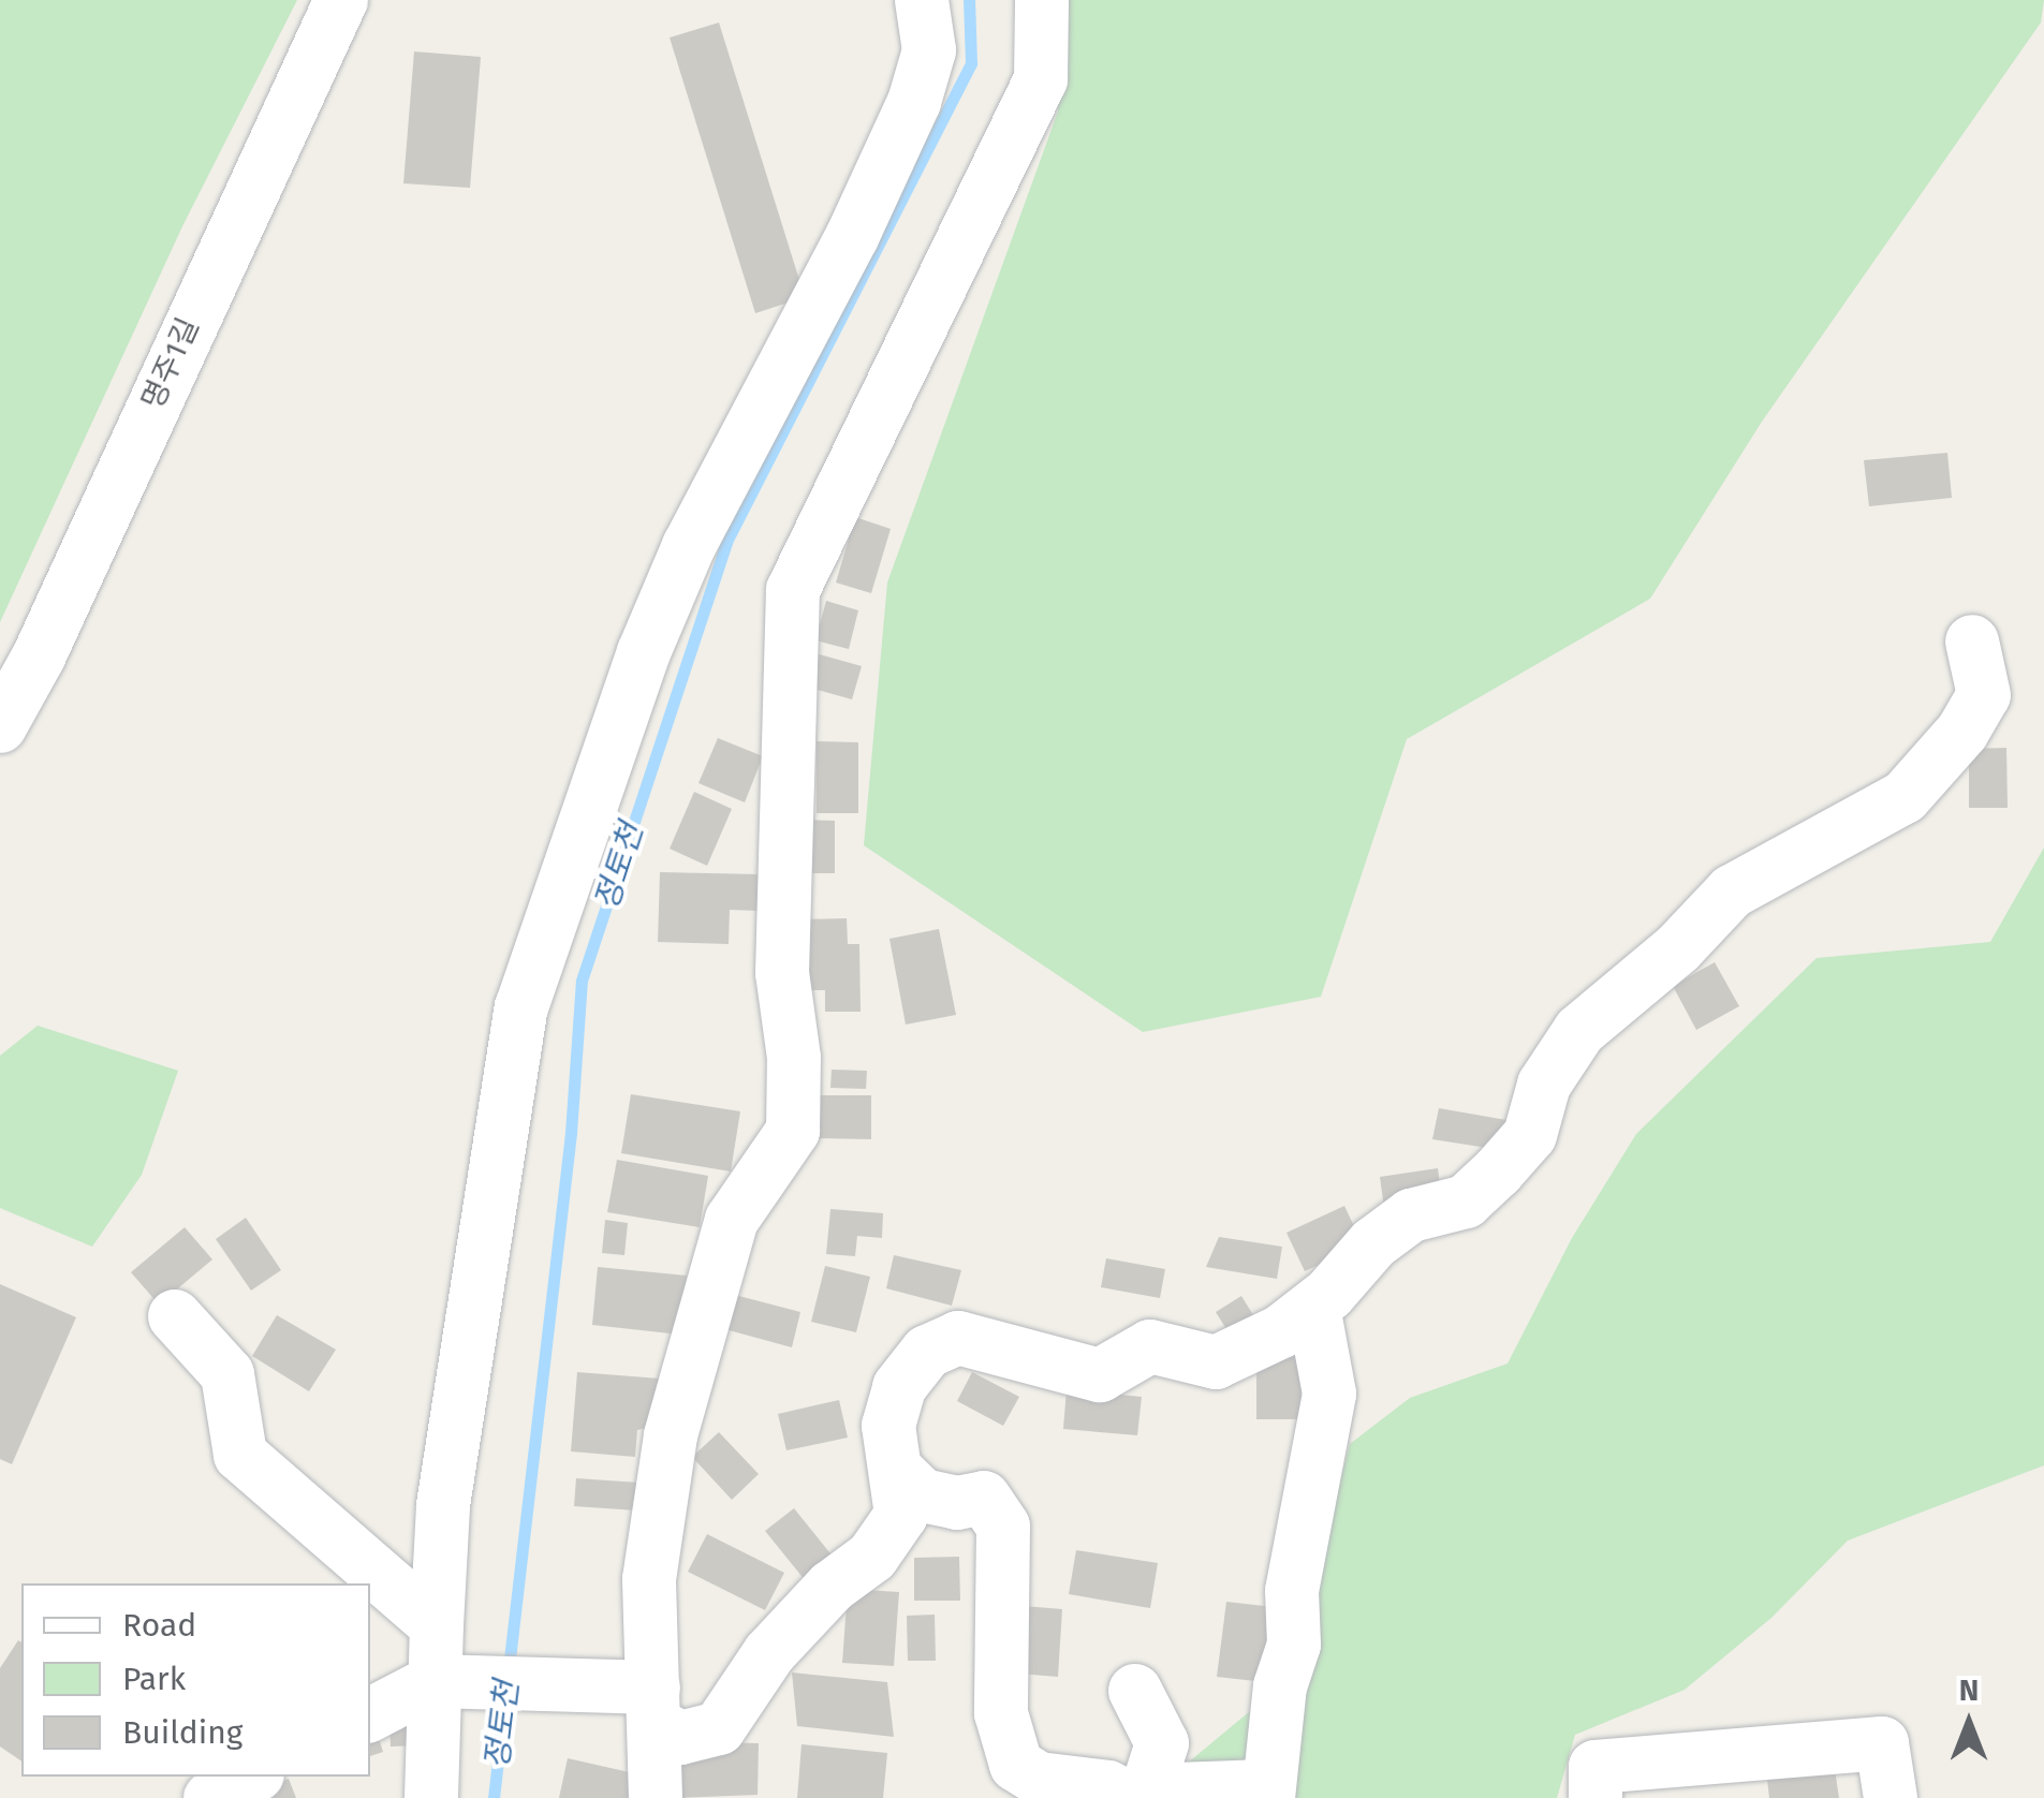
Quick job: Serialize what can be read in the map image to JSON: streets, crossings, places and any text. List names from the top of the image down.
{
  "streets": {
    "street": ["명주1길"]
  },
  "water": ["정토천"],
  "legend": ["Road", "Park", "Building"],
  "north": "top"
}
